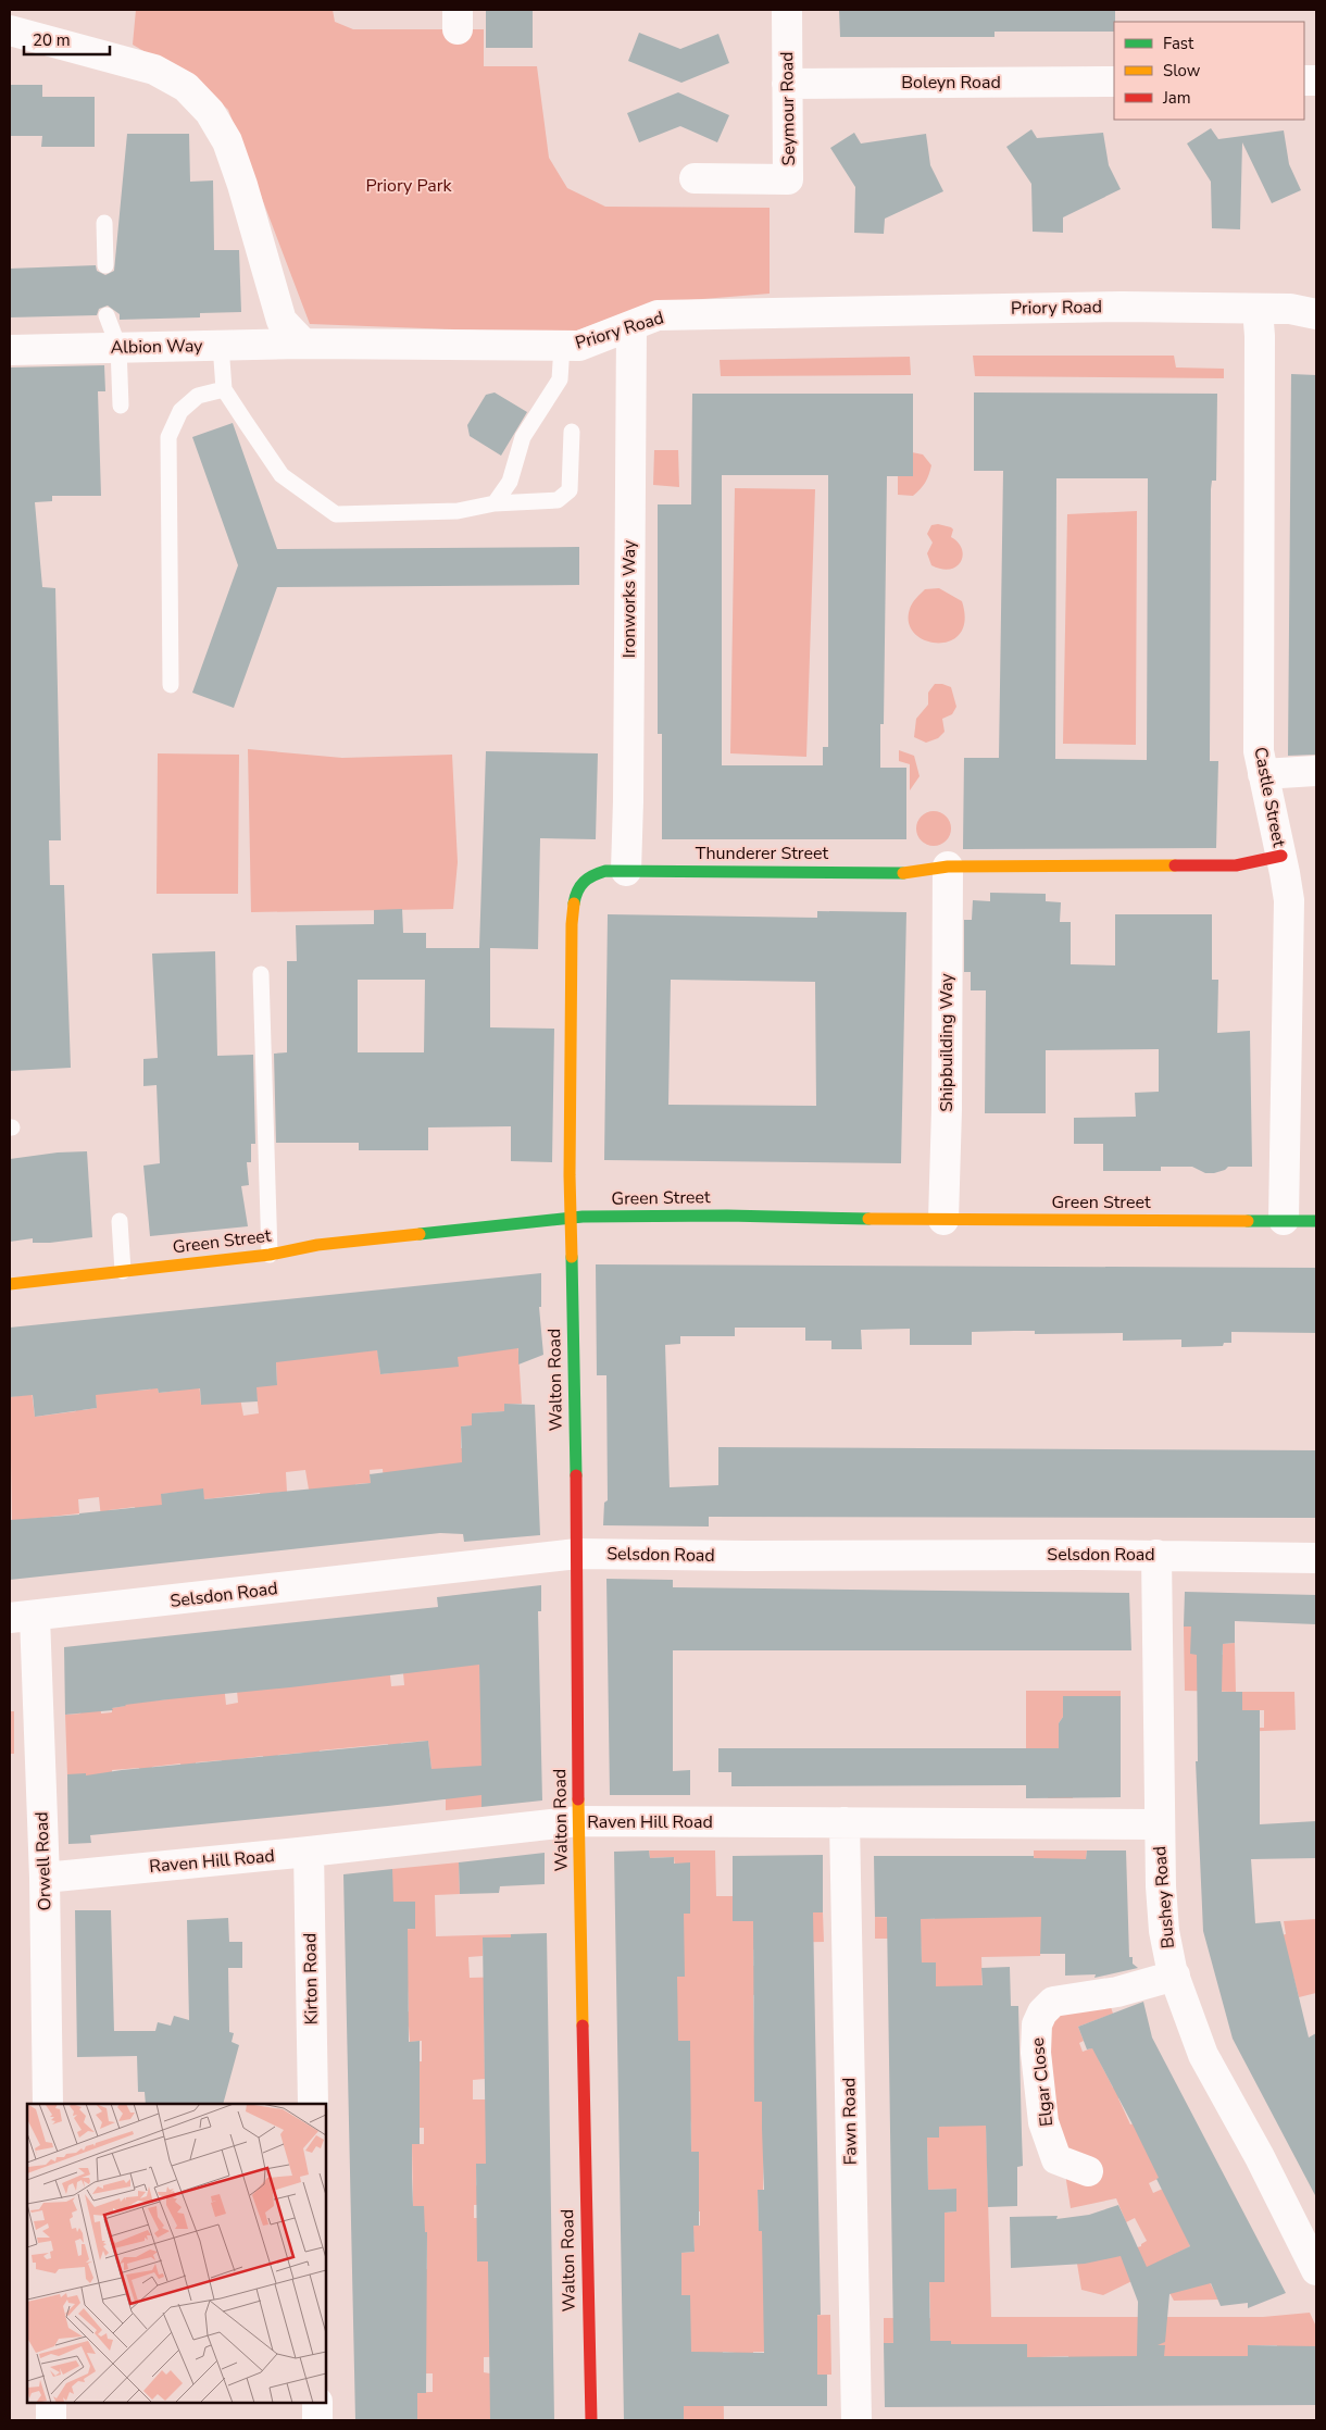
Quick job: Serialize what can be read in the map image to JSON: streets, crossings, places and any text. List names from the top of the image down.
{
  "streets": {
    "street": [
      "Boleyn Road",
      "Seymour Road",
      "Priory Road",
      "Albion Way",
      "Ironworks Way",
      "Castle Street",
      "Thunderer Street",
      "Shipbuilding Way",
      "Green Street",
      "Walton Road",
      "Selsdon Road",
      "Raven Hill Road",
      "Orwell Road",
      "Bushey Road",
      "Kirton Road",
      "Elgar Close",
      "Fawn Road"
    ]
  },
  "crossings": [
    ["Boleyn Road", "Seymour Road"],
    ["Priory Road", "Albion Way"],
    ["Priory Road", "Ironworks Way"],
    ["Priory Road", "Castle Street"],
    ["Ironworks Way", "Thunderer Street"],
    ["Castle Street", "Thunderer Street"],
    ["Castle Street", "Green Street"],
    ["Thunderer Street", "Shipbuilding Way"],
    ["Thunderer Street", "Green Street"],
    ["Thunderer Street", "Walton Road"],
    ["Shipbuilding Way", "Green Street"],
    ["Green Street", "Walton Road"],
    ["Walton Road", "Selsdon Road"],
    ["Walton Road", "Raven Hill Road"],
    ["Selsdon Road", "Orwell Road"],
    ["Selsdon Road", "Bushey Road"],
    ["Raven Hill Road", "Orwell Road"],
    ["Raven Hill Road", "Bushey Road"],
    ["Raven Hill Road", "Kirton Road"],
    ["Raven Hill Road", "Fawn Road"],
    ["Bushey Road", "Elgar Close"]
  ],
  "parks": ["Priory Park"],
  "legend": ["Fast", "Slow", "Jam"],
  "scale_bar": "20 m"
}
